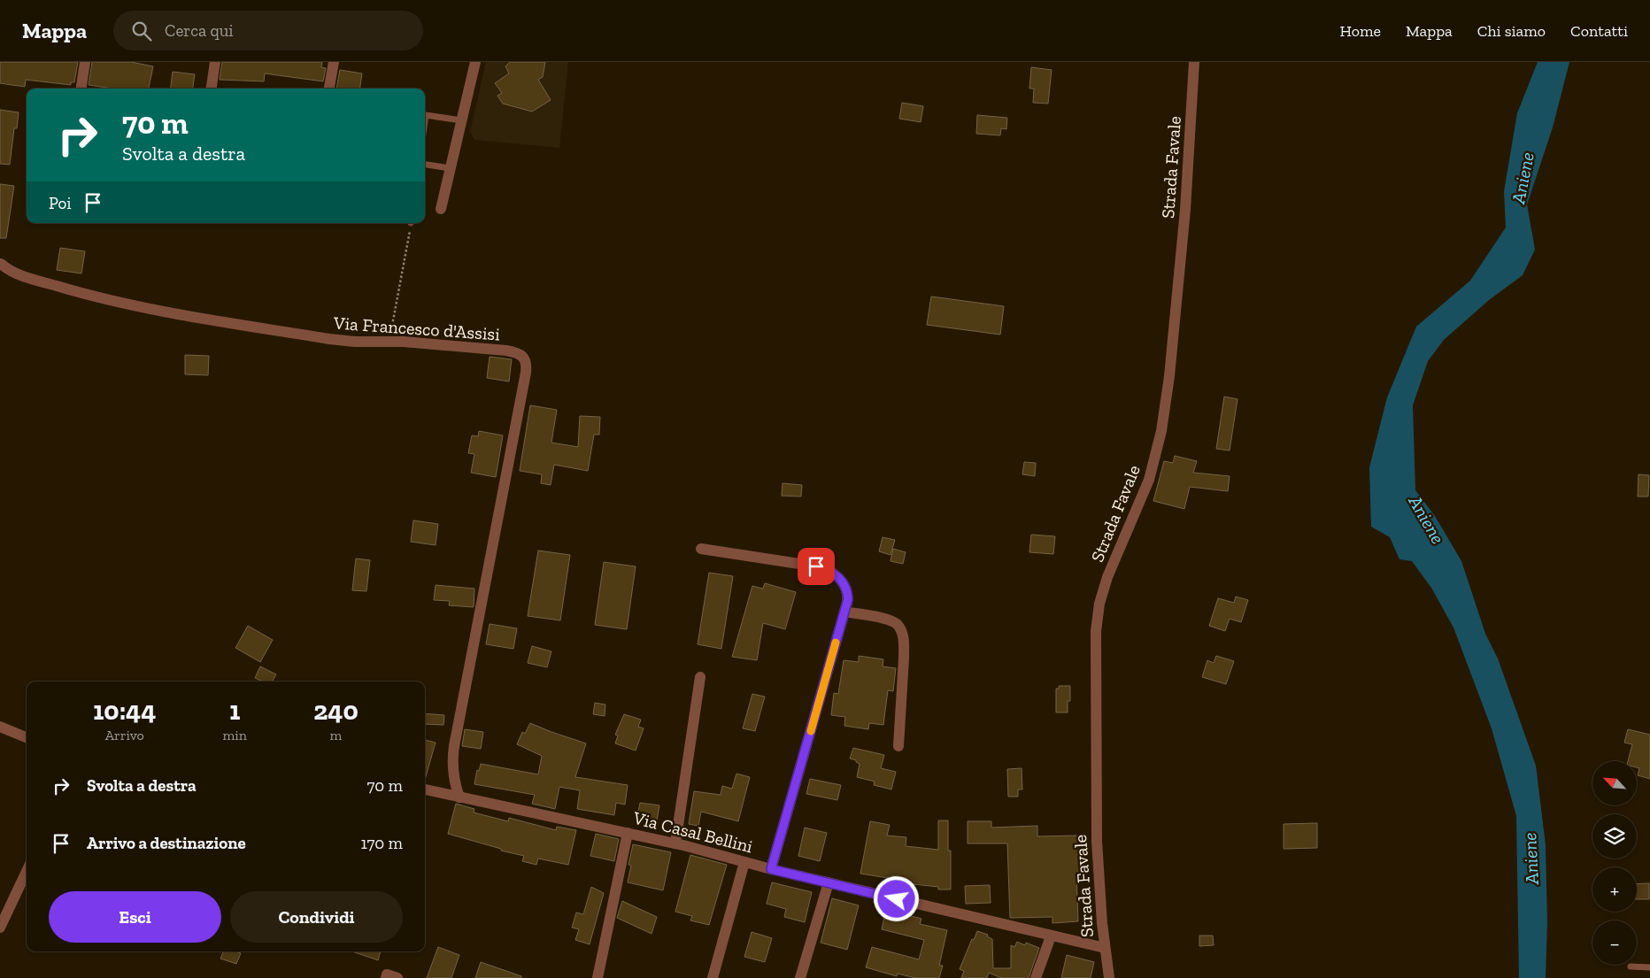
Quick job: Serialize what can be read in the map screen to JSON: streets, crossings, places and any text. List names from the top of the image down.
{
  "streets": {
    "street": ["Strada Favale", "Via Francesco d'Assisi", "Via Casal Bellini"]
  },
  "crossings": [
    ["Strada Favale", "Via Casal Bellini"],
    ["Via Francesco d'Assisi", "Via Casal Bellini"]
  ],
  "water": ["Aniene"],
  "north": "top left",
  "page": {
    "header": "Mappa",
    "search": "Cerca qui",
    "nav": [
      "Home",
      "Mappa",
      "Chi siamo",
      "Contatti"
    ],
    "turn": ["70 m", "Svolta a destra"],
    "then": "Poi",
    "eta": [
      "10:44",
      "Arrivo",
      "1",
      "min",
      "240",
      "m"
    ],
    "list": [
      {
        "name": "Svolta a destra",
        "value": "70 m"
      },
      {
        "name": "Arrivo a destinazione",
        "value": "170 m"
      }
    ],
    "map_buttons": ["+", "−"],
    "buttons": ["Esci", "Condividi"]
  }
}
